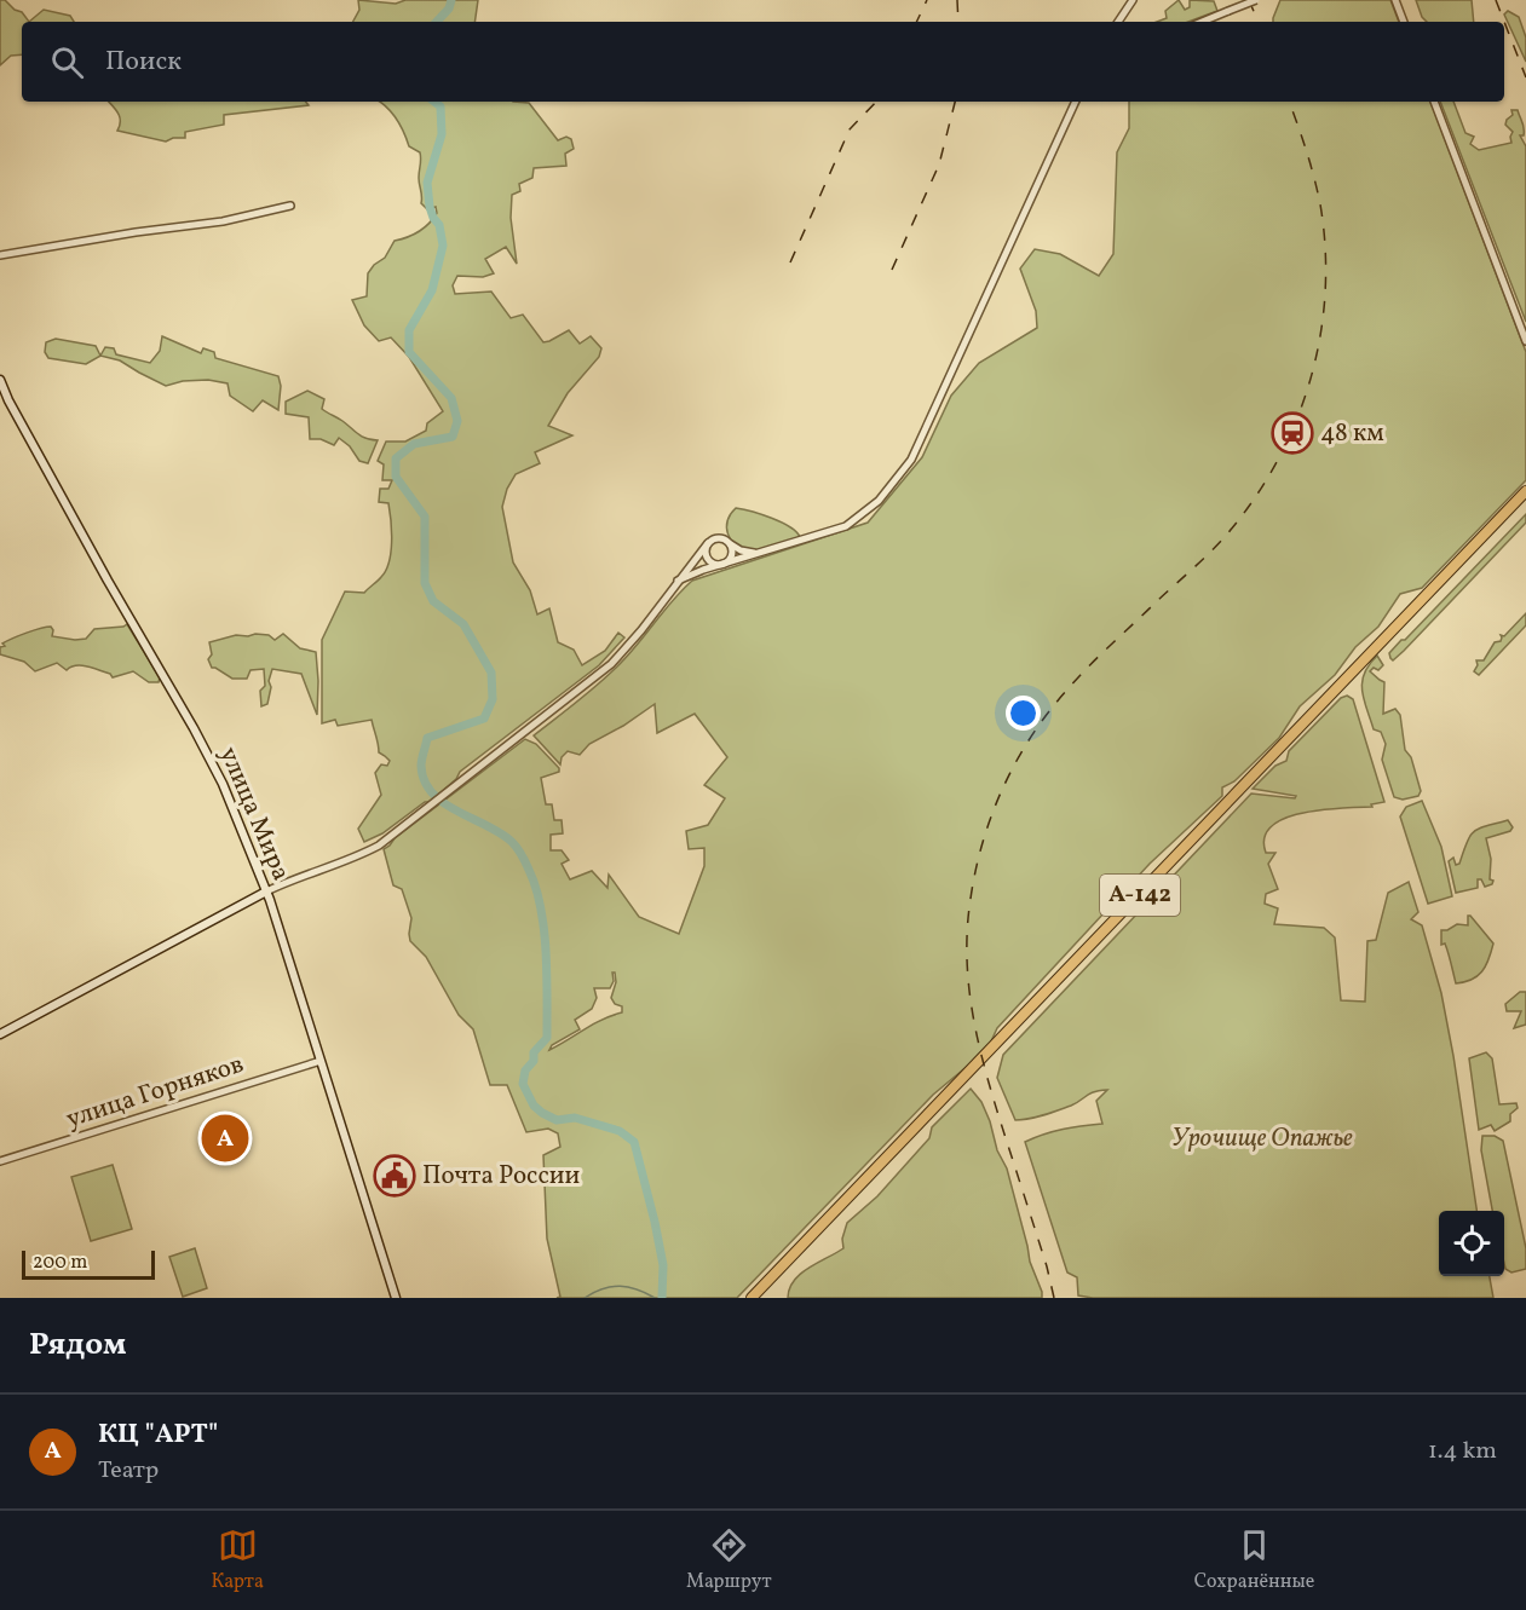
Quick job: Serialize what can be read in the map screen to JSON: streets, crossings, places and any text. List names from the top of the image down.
{
  "streets": {
    "highway": ["А-142"],
    "main road": ["улица Мира"],
    "street": ["улица Горняков"]
  },
  "crossings": [
    ["улица Мира", "улица Горняков"]
  ],
  "parks": ["Урочище Опажье"],
  "places": {
    "station": ["48 км"],
    "public building": ["Почта России"]
  },
  "scale_bar": "200 m",
  "page": {
    "search": "Поиск",
    "pins": "A",
    "scale": "200 m",
    "heading": "Рядом",
    "list": [
      {
        "mark": "A",
        "name": "КЦ \"АРТ\"",
        "note": "Театр",
        "value": "1.4 km"
      }
    ],
    "nav": ["Карта", "Маршрут", "Сохранённые"]
  }
}
